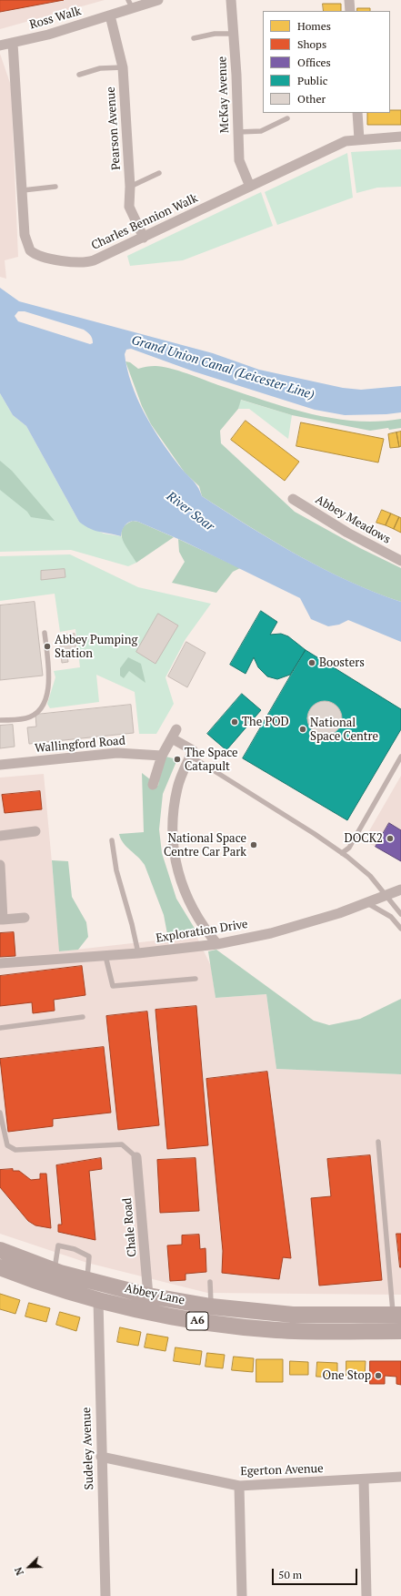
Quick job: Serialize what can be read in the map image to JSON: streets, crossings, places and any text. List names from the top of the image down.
{
  "streets": {
    "main road": ["Abbey Lane", "A6"],
    "street": [
      "Ross Walk",
      "McKay Avenue",
      "Pearson Avenue",
      "Charles Bennion Walk",
      "Abbey Meadows",
      "Wallingford Road",
      "Exploration Drive",
      "Chale Road",
      "Sudeley Avenue",
      "Egerton Avenue"
    ]
  },
  "crossings": [
    ["Ross Walk", "Pearson Avenue"],
    ["Ross Walk", "Charles Bennion Walk"],
    ["McKay Avenue", "Charles Bennion Walk"],
    ["Pearson Avenue", "Charles Bennion Walk"],
    ["Chale Road", "Abbey Lane"],
    ["Abbey Lane", "Sudeley Avenue"],
    ["Sudeley Avenue", "Egerton Avenue"]
  ],
  "water": ["Grand Union Canal (Leicester Line)", "River Soar"],
  "places": [
    "Abbey Pumping Station",
    "Boosters",
    "The POD",
    "National Space Centre",
    "The Space Catapult",
    "DOCK2",
    "National Space Centre Car Park",
    "One Stop"
  ],
  "legend": [
    "Homes",
    "Shops",
    "Offices",
    "Public",
    "Other"
  ],
  "scale_bar": "50 m",
  "north": "bottom left"
}
